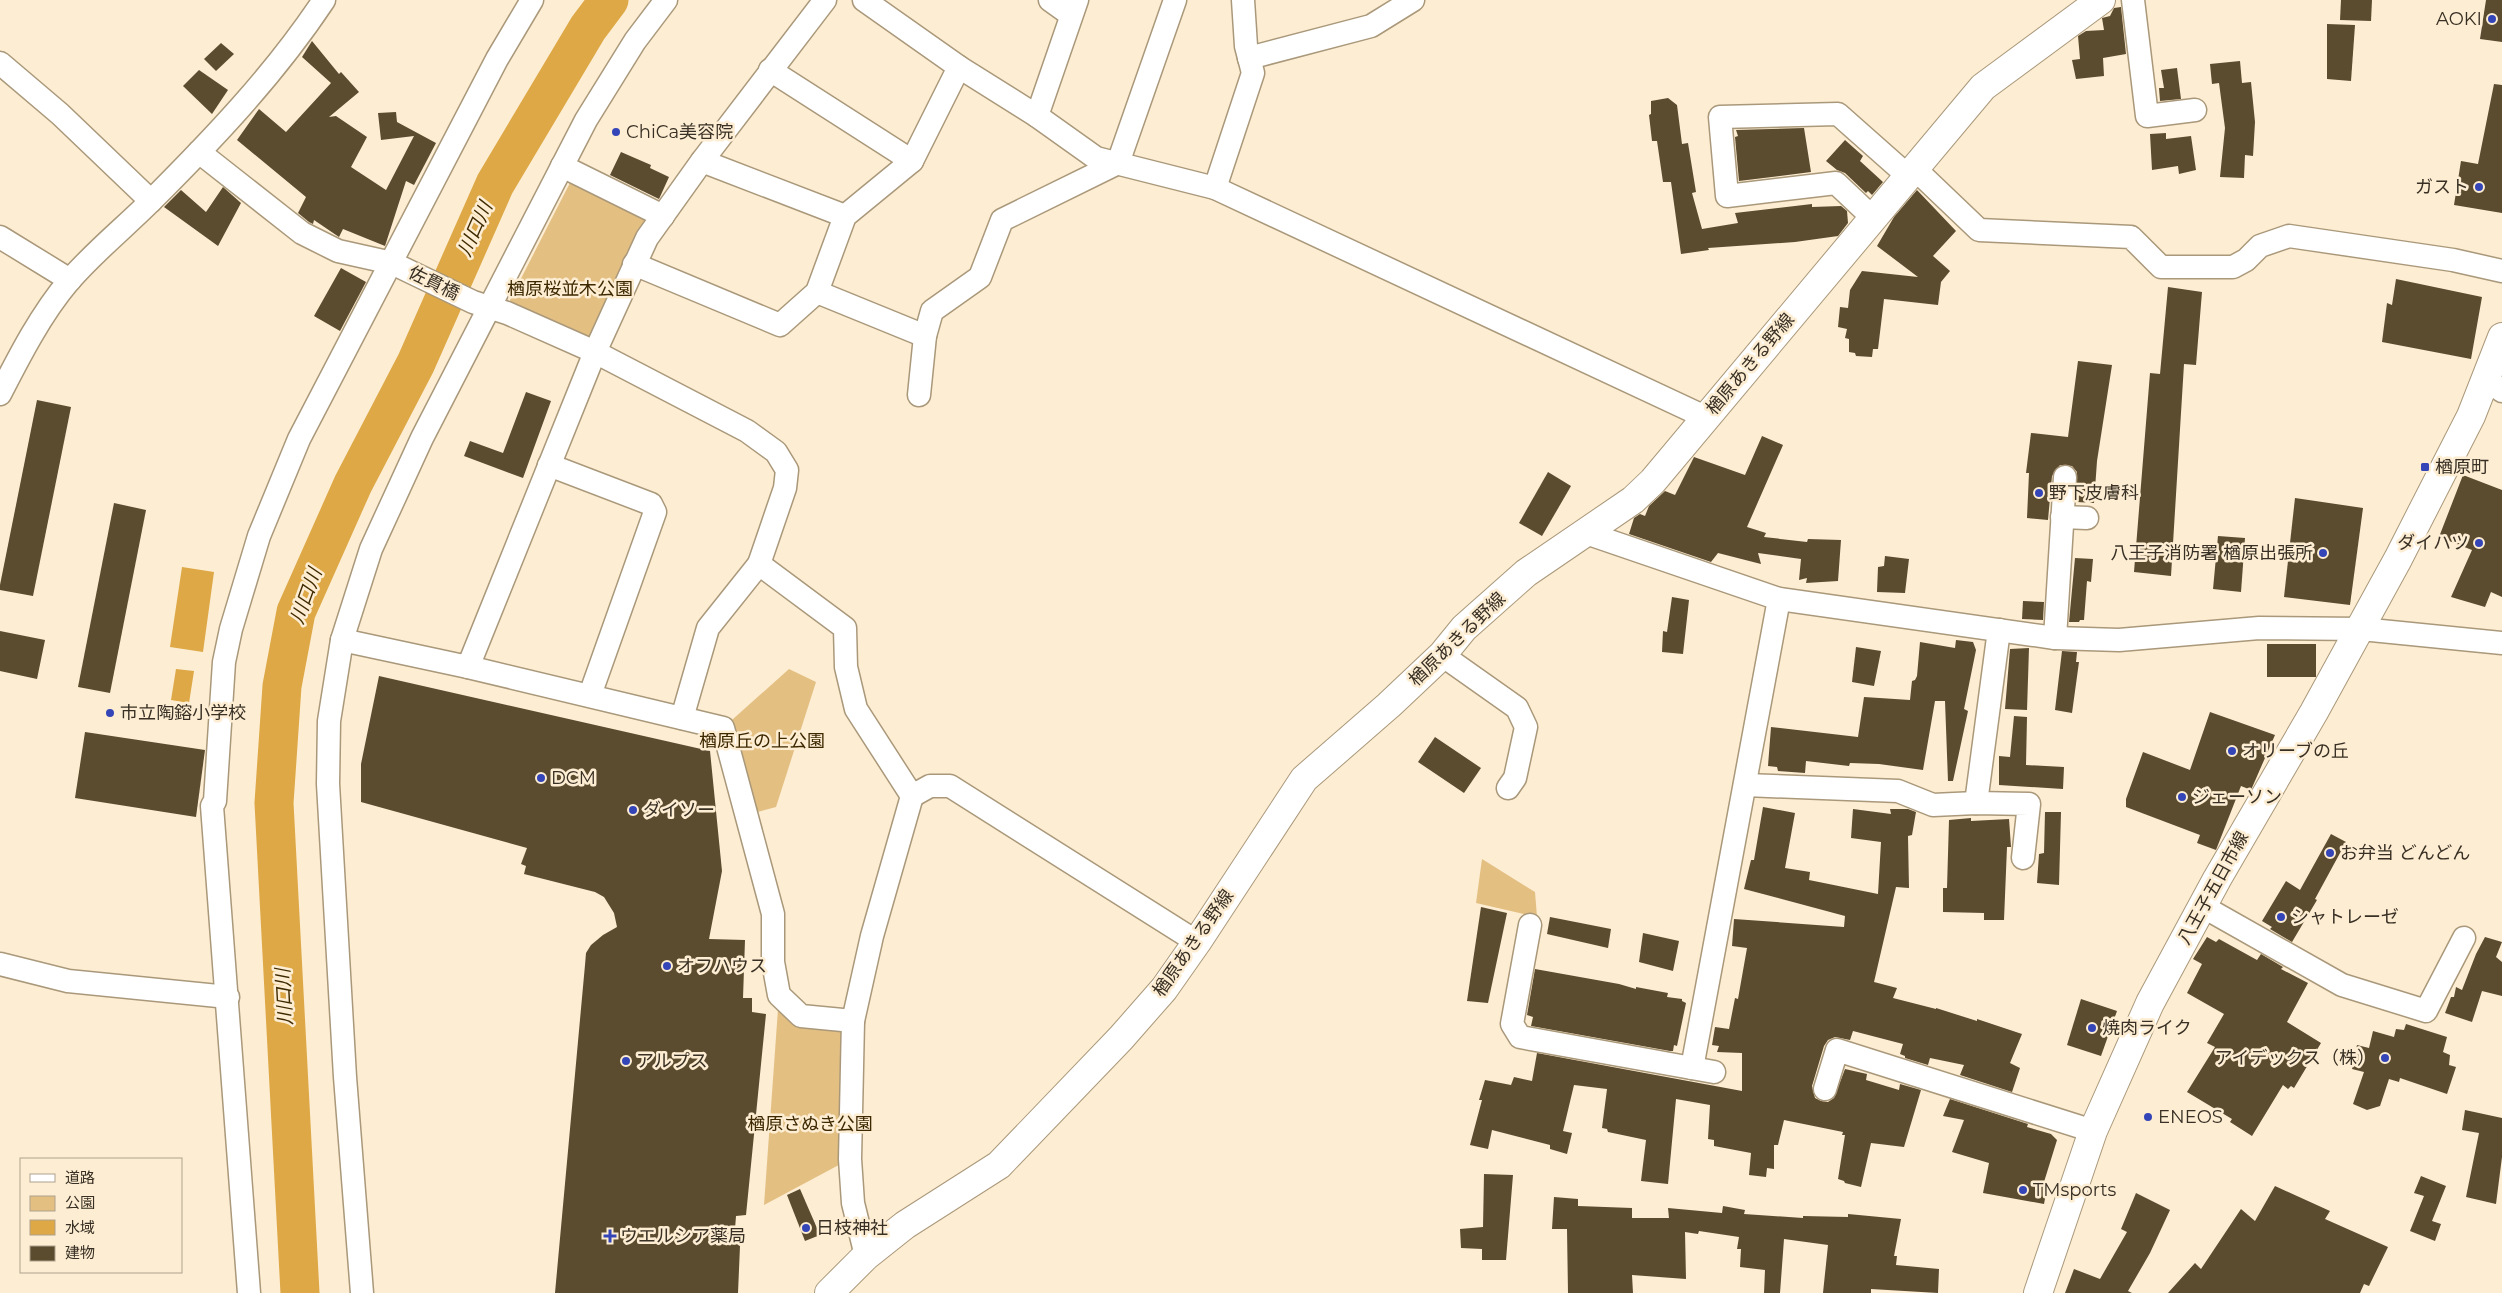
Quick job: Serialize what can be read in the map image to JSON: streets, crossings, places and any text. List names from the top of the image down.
{
  "streets": {
    "main road": ["楢原あきる野線", "八王子五日市線"],
    "street": ["佐貫橋"]
  },
  "water": ["川口川"],
  "parks": ["楢原桜並木公園", "楢原丘の上公園", "楢原さぬき公園"],
  "places": {
    "other": [
      "AOKI",
      "ChiCa美容院",
      "ガスト",
      "野下皮膚科",
      "ダイハツ",
      "八王子消防署 楢原出張所",
      "市立陶鎔小学校",
      "オリーブの丘",
      "DCM",
      "ジェーソン",
      "ダイソー",
      "お弁当 どんどん",
      "シャトレーゼ",
      "オフハウス",
      "焼肉ライク",
      "アイデックス（株）",
      "アルプス",
      "ENEOS",
      "TMsports",
      "日枝神社"
    ],
    "transit": ["楢原町"],
    "health": ["ウエルシア薬局"]
  },
  "legend": [
    "道路",
    "公園",
    "水域",
    "建物"
  ]
}
